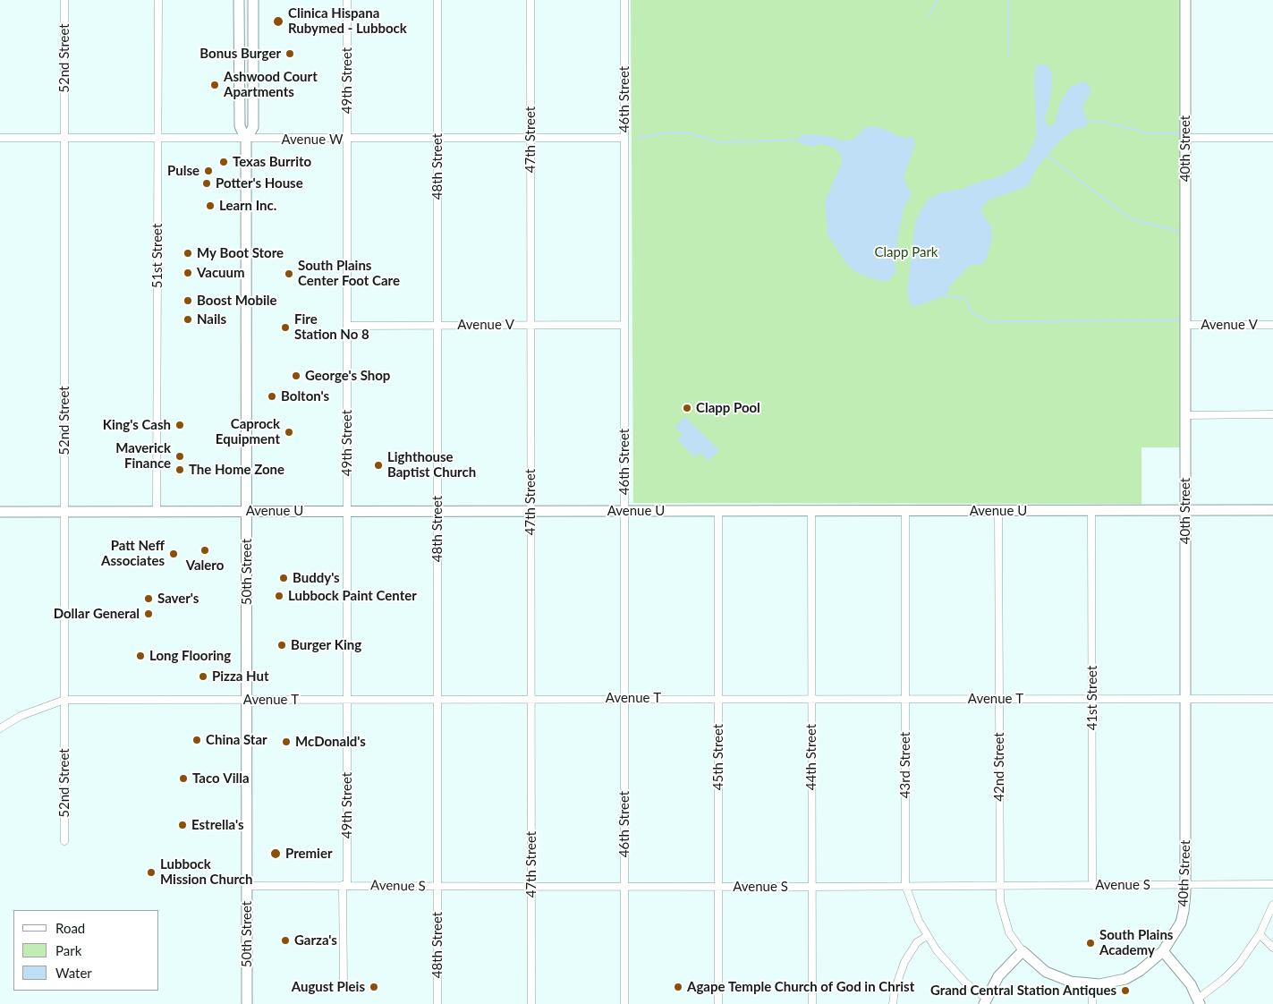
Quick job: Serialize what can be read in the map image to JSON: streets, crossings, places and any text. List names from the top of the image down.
{
  "streets": {
    "street": [
      "52nd Street",
      "49th Street",
      "46th Street",
      "Avenue W",
      "47th Street",
      "40th Street",
      "48th Street",
      "51st Street",
      "Avenue V",
      "Avenue U",
      "50th Street",
      "Avenue T",
      "41st Street",
      "45th Street",
      "44th Street",
      "43rd Street",
      "42nd Street",
      "Avenue S"
    ]
  },
  "crossings": [
    ["52nd Street", "Avenue W"],
    ["52nd Street", "Avenue U"],
    ["52nd Street", "Avenue T"],
    ["49th Street", "Avenue W"],
    ["49th Street", "Avenue V"],
    ["49th Street", "Avenue U"],
    ["49th Street", "Avenue T"],
    ["49th Street", "Avenue S"],
    ["46th Street", "Avenue W"],
    ["46th Street", "Avenue V"],
    ["46th Street", "Avenue U"],
    ["46th Street", "Avenue T"],
    ["46th Street", "Avenue S"],
    ["Avenue W", "47th Street"],
    ["Avenue W", "48th Street"],
    ["Avenue W", "51st Street"],
    ["Avenue W", "50th Street"],
    ["47th Street", "Avenue V"],
    ["47th Street", "Avenue U"],
    ["47th Street", "Avenue T"],
    ["47th Street", "Avenue S"],
    ["40th Street", "Avenue V"],
    ["40th Street", "Avenue U"],
    ["40th Street", "Avenue T"],
    ["40th Street", "42nd Street"],
    ["40th Street", "Avenue S"],
    ["48th Street", "Avenue V"],
    ["48th Street", "Avenue U"],
    ["48th Street", "Avenue T"],
    ["48th Street", "Avenue S"],
    ["51st Street", "Avenue U"],
    ["Avenue U", "50th Street"],
    ["Avenue U", "41st Street"],
    ["Avenue U", "45th Street"],
    ["Avenue U", "44th Street"],
    ["Avenue U", "43rd Street"],
    ["Avenue U", "42nd Street"],
    ["50th Street", "Avenue T"],
    ["50th Street", "Avenue S"],
    ["Avenue T", "41st Street"],
    ["Avenue T", "45th Street"],
    ["Avenue T", "44th Street"],
    ["Avenue T", "43rd Street"],
    ["Avenue T", "42nd Street"],
    ["41st Street", "Avenue S"],
    ["45th Street", "Avenue S"],
    ["44th Street", "Avenue S"],
    ["43rd Street", "Avenue S"],
    ["42nd Street", "Avenue S"]
  ],
  "parks": ["Clapp Park"],
  "places": [
    "Clinica Hispana Rubymed - Lubbock",
    "Bonus Burger",
    "Ashwood Court Apartments",
    "Texas Burrito",
    "Pulse",
    "Potter's House",
    "Learn Inc.",
    "My Boot Store",
    "Vacuum",
    "South Plains Center Foot Care",
    "Boost Mobile",
    "Nails",
    "Fire Station No 8",
    "George's Shop",
    "Bolton's",
    "Clapp Pool",
    "King's Cash",
    "Caprock Equipment",
    "Maverick Finance",
    "Lighthouse Baptist Church",
    "The Home Zone",
    "Valero",
    "Patt Neff Associates",
    "Buddy's",
    "Lubbock Paint Center",
    "Saver's",
    "Dollar General",
    "Burger King",
    "Long Flooring",
    "Pizza Hut",
    "China Star",
    "McDonald's",
    "Taco Villa",
    "Estrella's",
    "Premier",
    "Lubbock Mission Church",
    "Garza's",
    "South Plains Academy",
    "August Pleis",
    "Agape Temple Church of God in Christ",
    "Grand Central Station Antiques"
  ],
  "legend": ["Road", "Park", "Water"]
}
